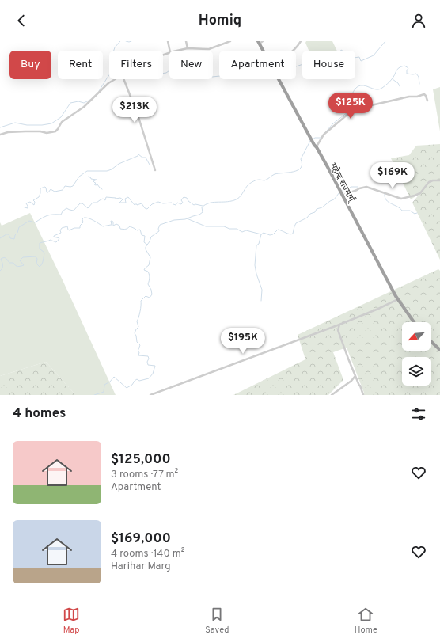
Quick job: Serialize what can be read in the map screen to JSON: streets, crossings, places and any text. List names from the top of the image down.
{
  "streets": {
    "highway": ["महेन्द्र राज्मार्ग्"]
  },
  "north": "bottom left",
  "page": {
    "header": "Homiq",
    "chip": [
      "Buy",
      "Rent",
      "Filters",
      "New",
      "Apartment",
      "House"
    ],
    "price": [
      "$125K",
      "$213K",
      "$169K",
      "$195K"
    ],
    "heading": "4 homes",
    "list": [
      {
        "name": "$125,000",
        "note": "3 rooms · 77 m² · Apartment"
      },
      {
        "name": "$169,000",
        "note": "4 rooms · 140 m² · Harihar Marg"
      }
    ],
    "tabs": ["Map", "Saved", "Home"]
  }
}
